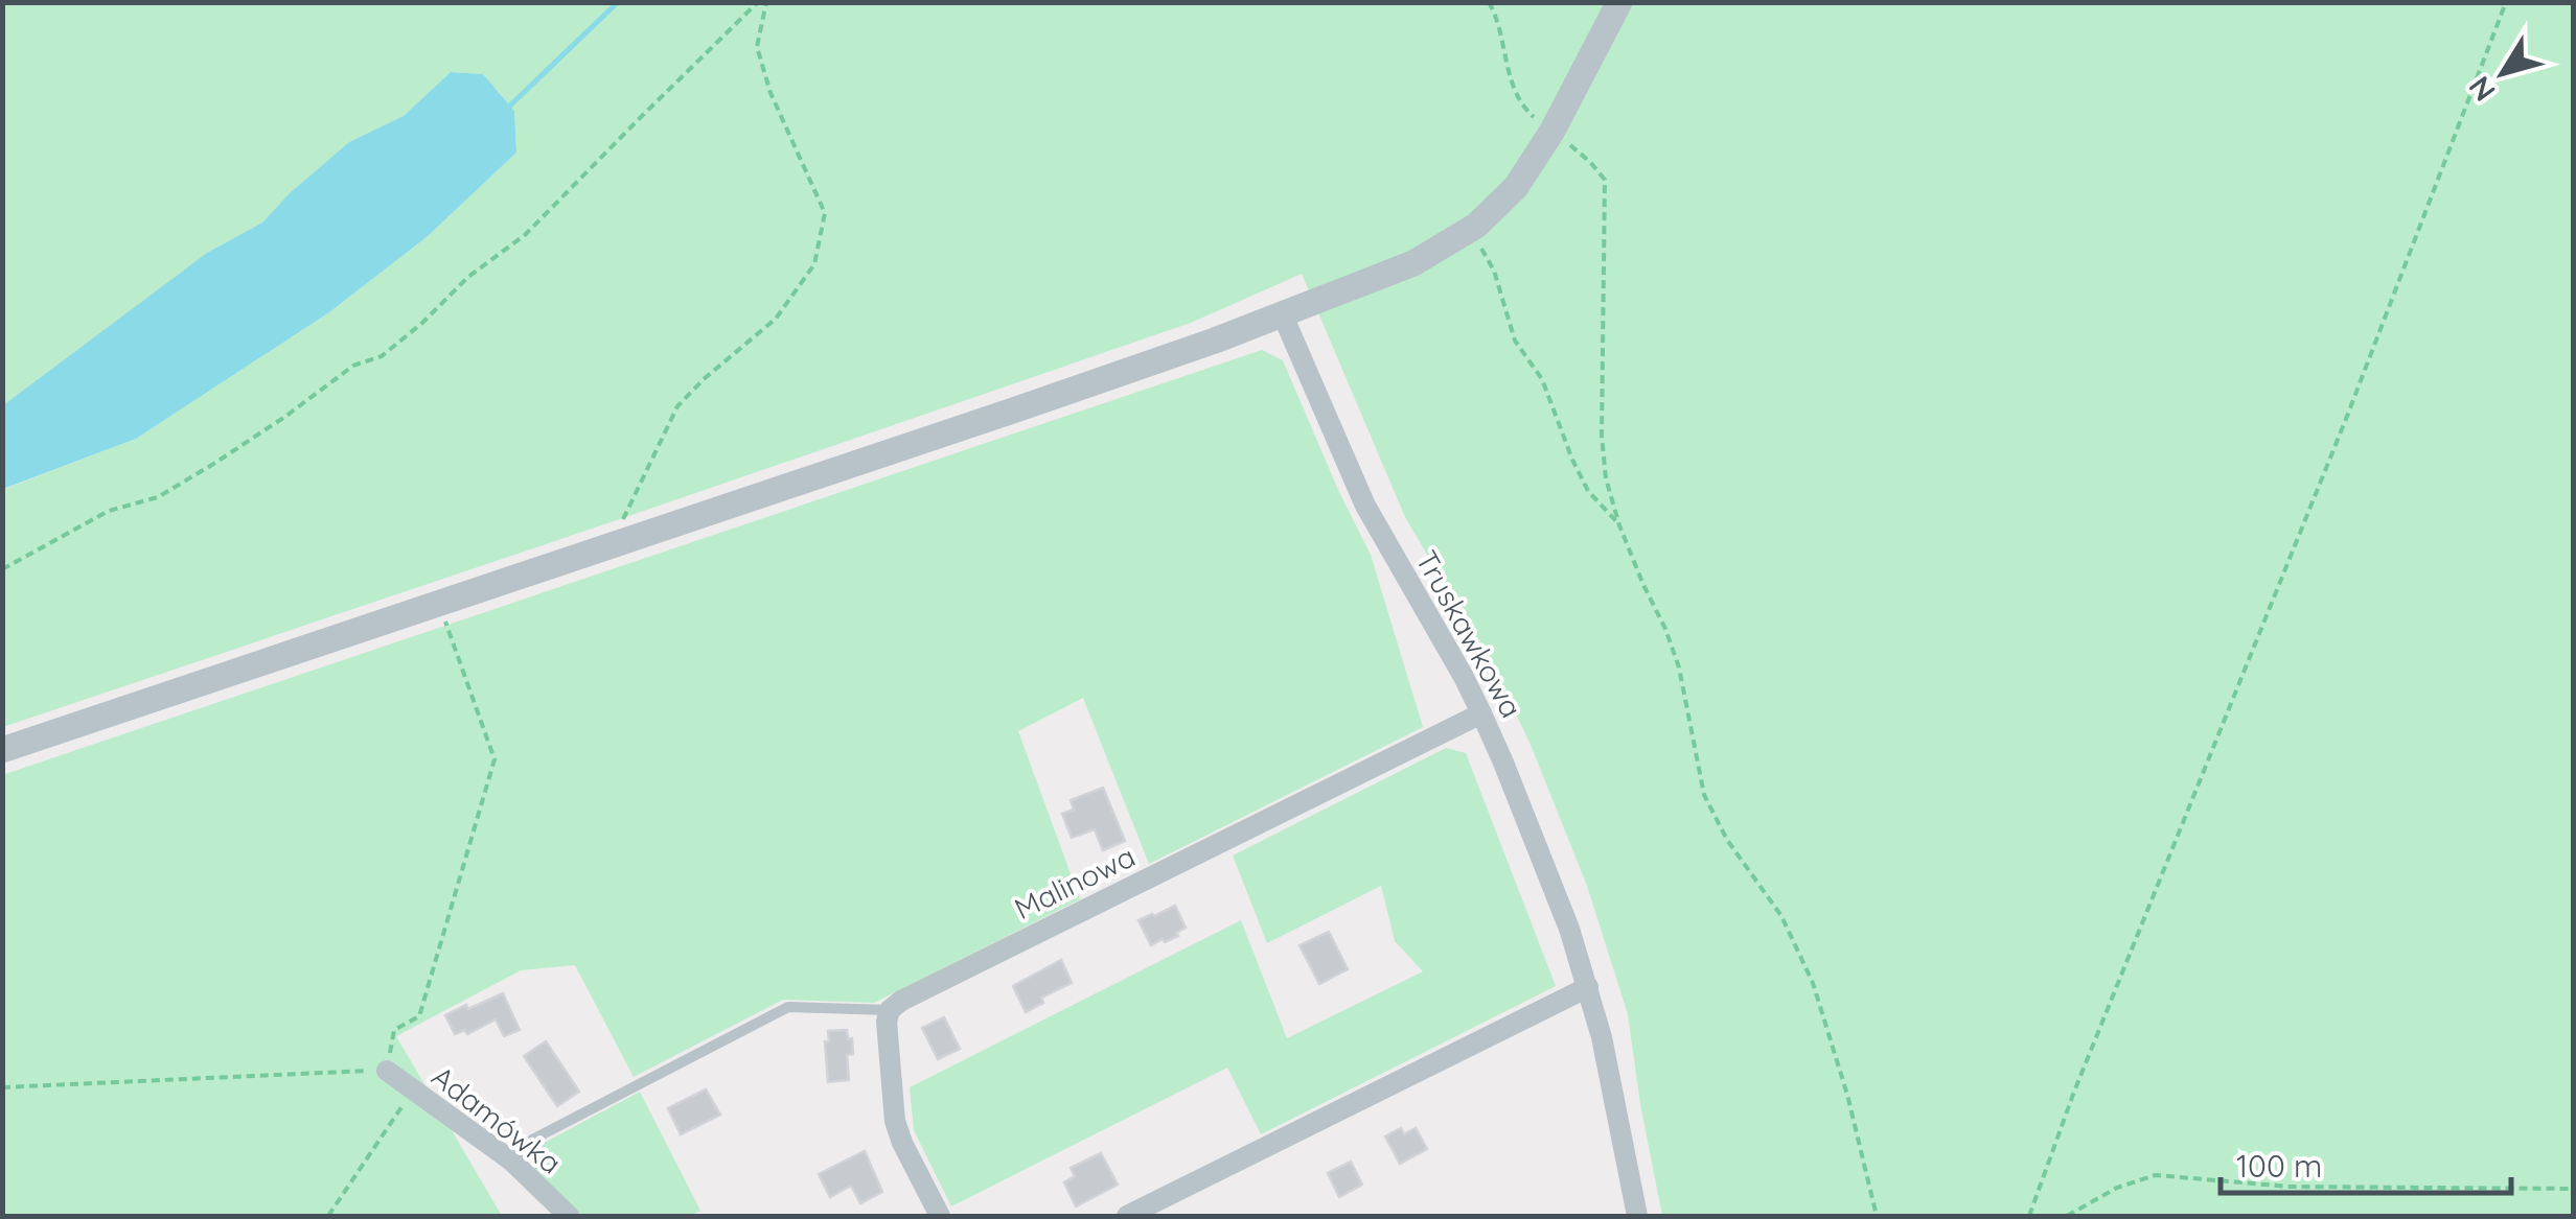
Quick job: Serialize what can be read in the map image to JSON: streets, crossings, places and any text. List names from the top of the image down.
{
  "streets": {
    "street": ["Truskawkowa", "Malinowa", "Adamówka"]
  },
  "crossings": [
    ["Truskawkowa", "Malinowa"]
  ],
  "scale_bar": "100 m",
  "north": "bottom left"
}
